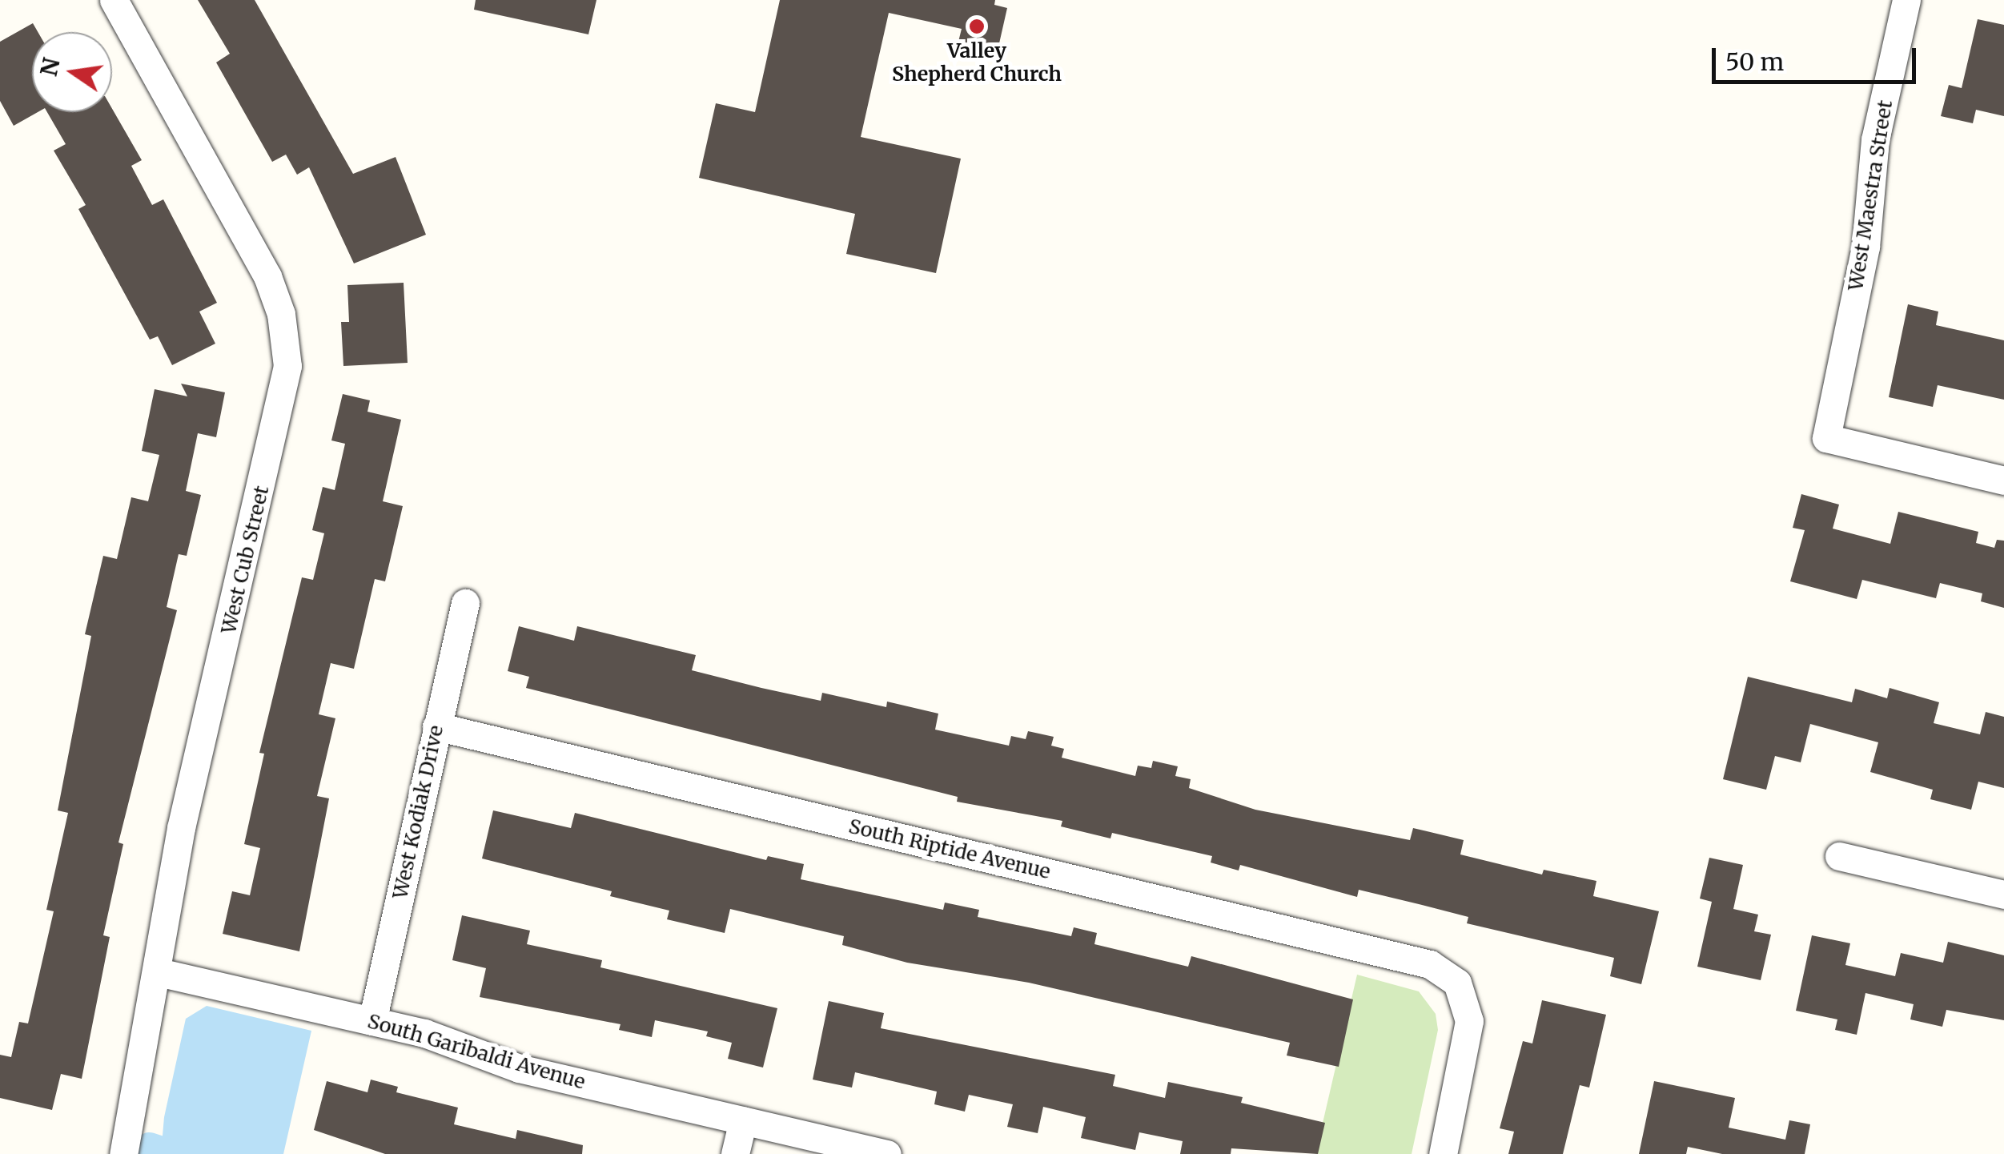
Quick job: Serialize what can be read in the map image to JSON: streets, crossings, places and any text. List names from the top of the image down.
{
  "streets": {
    "street": [
      "West Maestra Street",
      "West Cub Street",
      "West Kodiak Drive",
      "South Riptide Avenue",
      "South Garibaldi Avenue"
    ]
  },
  "crossings": [
    ["West Cub Street", "South Garibaldi Avenue"],
    ["West Kodiak Drive", "South Riptide Avenue"],
    ["West Kodiak Drive", "South Garibaldi Avenue"]
  ],
  "places": ["Valley Shepherd Church"],
  "scale_bar": "50 m",
  "north": "left"
}
